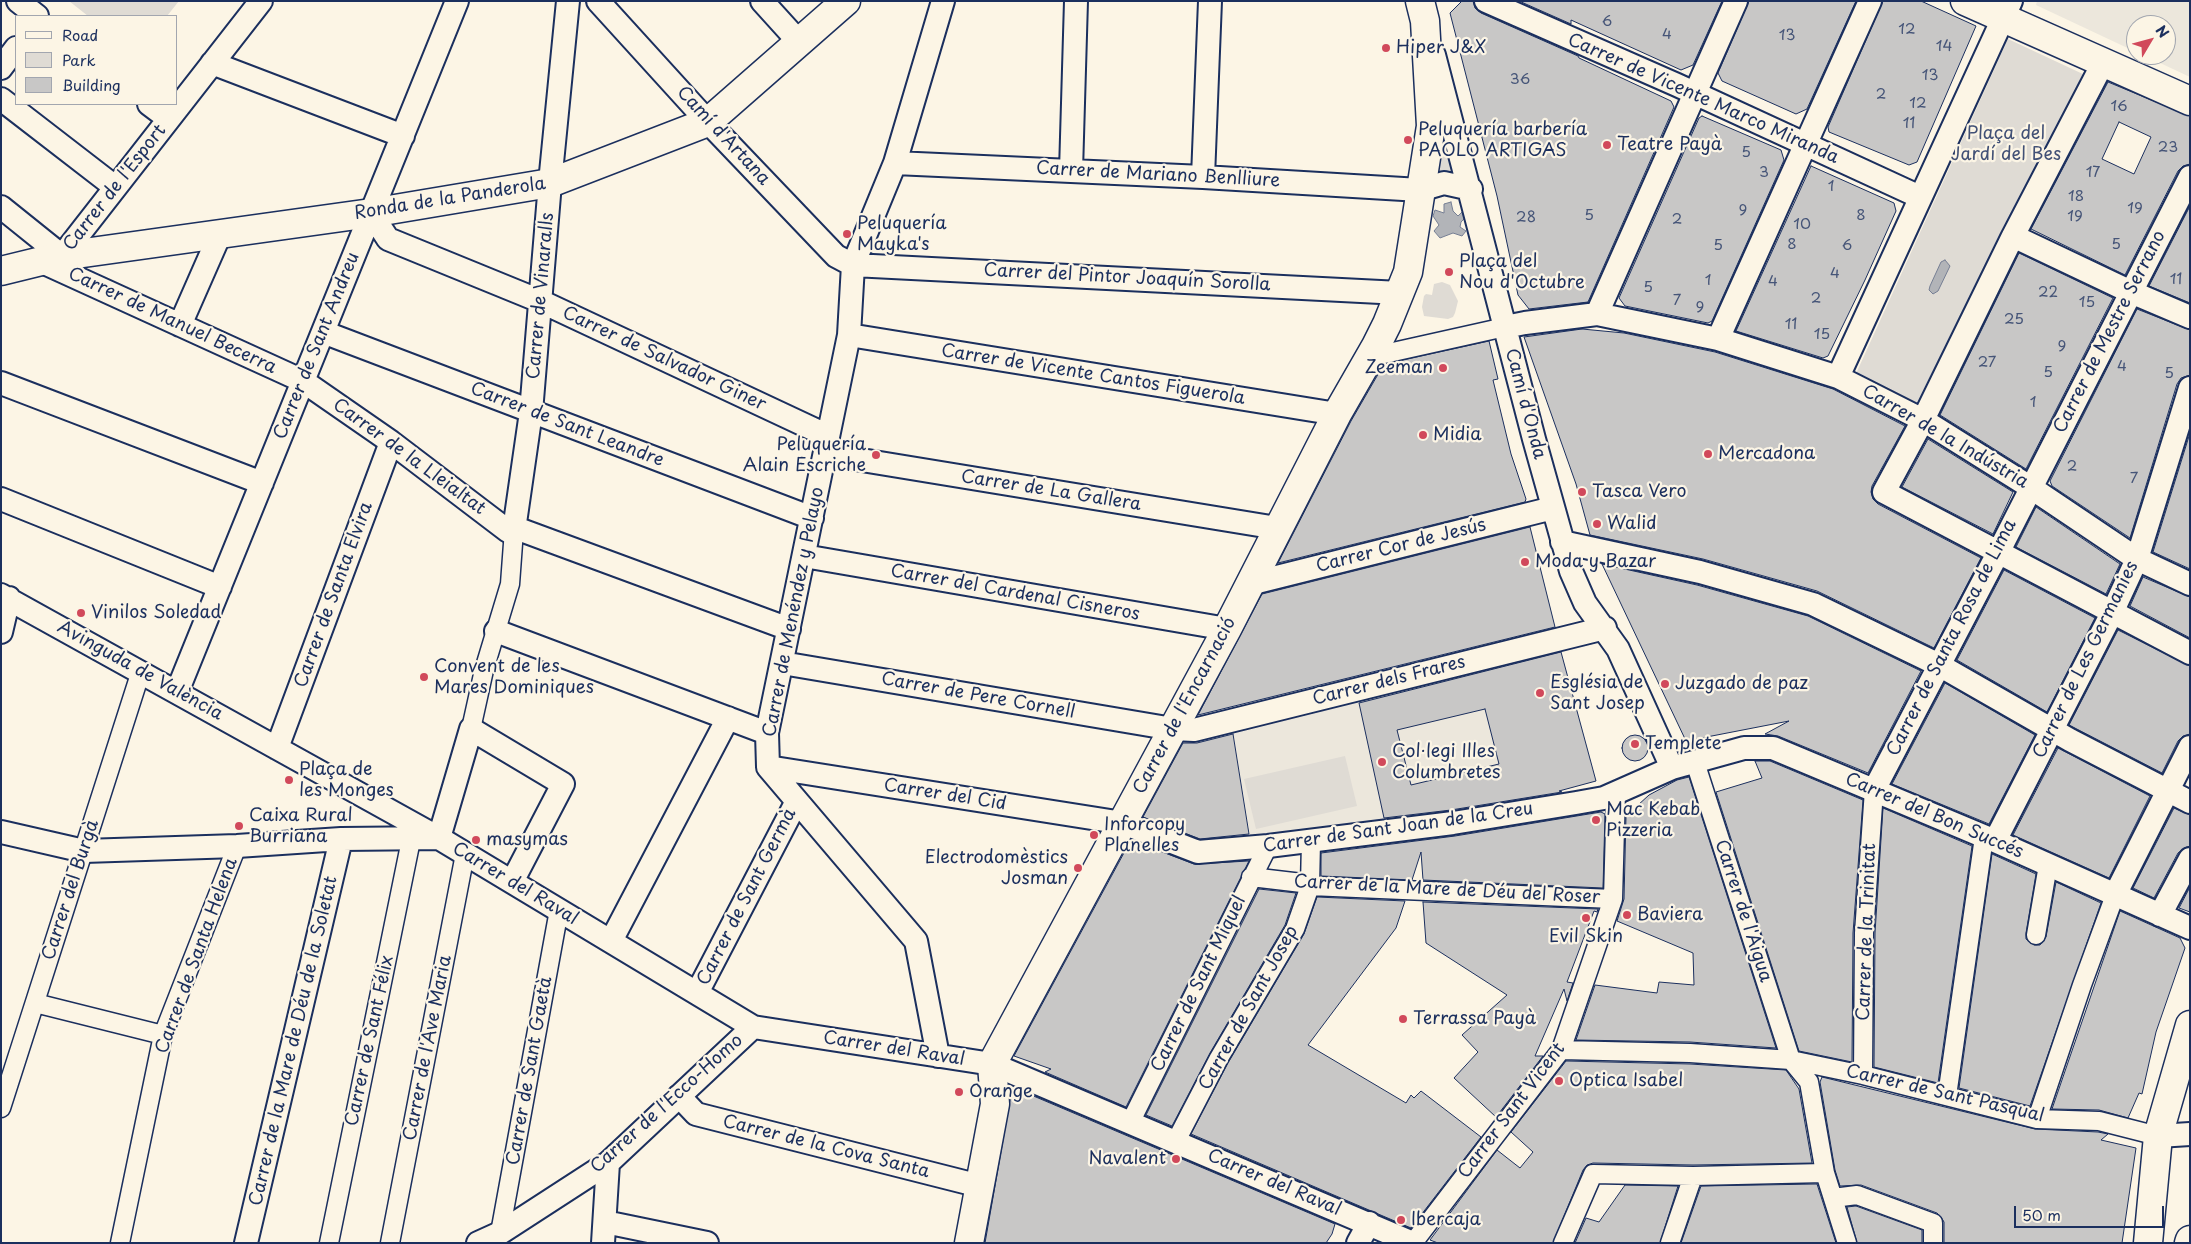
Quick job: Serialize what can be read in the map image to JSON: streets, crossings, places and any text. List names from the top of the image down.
{
  "streets": {
    "street": [
      "Carrer de Vicente Marco Miranda",
      "Camí d'Artana",
      "Carrer de Mariano Benlliure",
      "Carrer de l'Esport",
      "Ronda de la Panderola",
      "Carrer del Pintor Joaquín Sorolla",
      "Carrer de Vinaralls",
      "Carrer de Manuel Becerra",
      "Carrer de Mestre Serrano",
      "Carrer de Sant Andreu",
      "Carrer de Salvador Giner",
      "Carrer de Vicente Cantos Figuerola",
      "Camí d'Onda",
      "Carrer de Sant Leandre",
      "Carrer de la Indústria",
      "Carrer de la Lleialtat",
      "Carrer de La Gallera",
      "Carrer Cor de Jesús",
      "Carrer del Cardenal Cisneros",
      "Carrer de Santa Elvira",
      "Carrer de Menéndez y Pelayo",
      "Carrer de Santa Rosa de Lima",
      "Carrer de Les Germanies",
      "Avinguda de València",
      "Carrer dels Frares",
      "Carrer de Pere Cornell",
      "Carrer de l'Encarnació",
      "Carrer del Cid",
      "Carrer del Bon Succés",
      "Carrer de Sant Joan de la Creu",
      "Carrer del Raval",
      "Carrer del Burgà",
      "Carrer de la Mare de Déu del Roser",
      "Carrer de Sant Germà",
      "Carrer de l'Aigua",
      "Carrer de la Trinitat",
      "Carrer de Santa Helena",
      "Carrer de Sant Miquel",
      "Carrer de Sant Josep",
      "Carrer de la Mare de Déu de la Soletat",
      "Carrer de Sant Félix",
      "Carrer de l'Ave Maria",
      "Carrer de Sant Gaetà",
      "Carrer de Sant Pasqual",
      "Carrer de l'Ecco-Homo",
      "Carrer Sant Vicent",
      "Carrer de la Cova Santa"
    ]
  },
  "crossings": [
    ["Camí d'Artana", "Ronda de la Panderola"],
    ["Camí d'Artana", "Carrer del Pintor Joaquín Sorolla"],
    ["Camí d'Artana", "Carrer de Menéndez y Pelayo"],
    ["Carrer de Mariano Benlliure", "Camí d'Onda"],
    ["Carrer de Mariano Benlliure", "Carrer de Menéndez y Pelayo"],
    ["Carrer de l'Esport", "Ronda de la Panderola"],
    ["Carrer de l'Esport", "Carrer de Manuel Becerra"],
    ["Ronda de la Panderola", "Carrer de Vinaralls"],
    ["Ronda de la Panderola", "Carrer de Manuel Becerra"],
    ["Ronda de la Panderola", "Carrer de Sant Andreu"],
    ["Ronda de la Panderola", "Carrer de Salvador Giner"],
    ["Carrer del Pintor Joaquín Sorolla", "Carrer de Menéndez y Pelayo"],
    ["Carrer de Vinaralls", "Carrer de Salvador Giner"],
    ["Carrer de Vinaralls", "Carrer de Sant Leandre"],
    ["Carrer de Vinaralls", "Carrer de la Lleialtat"],
    ["Carrer de Manuel Becerra", "Carrer de Sant Andreu"],
    ["Carrer de Manuel Becerra", "Carrer de la Lleialtat"],
    ["Carrer de Mestre Serrano", "Carrer de la Indústria"],
    ["Carrer de Mestre Serrano", "Carrer de Santa Rosa de Lima"],
    ["Carrer de Sant Andreu", "Carrer de Salvador Giner"],
    ["Carrer de Sant Andreu", "Carrer de Sant Leandre"],
    ["Carrer de Sant Andreu", "Carrer de la Lleialtat"],
    ["Carrer de Sant Andreu", "Avinguda de València"],
    ["Carrer de Salvador Giner", "Carrer de La Gallera"],
    ["Carrer de Salvador Giner", "Carrer de Menéndez y Pelayo"],
    ["Carrer de Vicente Cantos Figuerola", "Carrer de Menéndez y Pelayo"],
    ["Carrer de Vicente Cantos Figuerola", "Carrer de l'Encarnació"],
    ["Camí d'Onda", "Carrer de la Indústria"],
    ["Camí d'Onda", "Carrer Cor de Jesús"],
    ["Camí d'Onda", "Carrer dels Frares"],
    ["Camí d'Onda", "Carrer del Bon Succés"],
    ["Camí d'Onda", "Carrer de Sant Joan de la Creu"],
    ["Carrer de Sant Leandre", "Carrer de Menéndez y Pelayo"],
    ["Carrer de la Indústria", "Carrer de Santa Rosa de Lima"],
    ["Carrer de la Indústria", "Carrer de Les Germanies"],
    ["Carrer de la Lleialtat", "Carrer de Santa Elvira"],
    ["Carrer de la Lleialtat", "Carrer de Menéndez y Pelayo"],
    ["Carrer de La Gallera", "Carrer de Menéndez y Pelayo"],
    ["Carrer de La Gallera", "Carrer de l'Encarnació"],
    ["Carrer Cor de Jesús", "Carrer de l'Encarnació"],
    ["Carrer del Cardenal Cisneros", "Carrer de Menéndez y Pelayo"],
    ["Carrer del Cardenal Cisneros", "Carrer de l'Encarnació"],
    ["Carrer de Santa Elvira", "Avinguda de València"],
    ["Carrer de Menéndez y Pelayo", "Carrer de Pere Cornell"],
    ["Carrer de Menéndez y Pelayo", "Carrer del Cid"],
    ["Carrer de Santa Rosa de Lima", "Carrer del Bon Succés"],
    ["Carrer de Santa Rosa de Lima", "Carrer de la Trinitat"],
    ["Carrer de Les Germanies", "Carrer del Bon Succés"],
    ["Avinguda de València", "Carrer del Burgà"],
    ["Carrer dels Frares", "Carrer de Pere Cornell"],
    ["Carrer dels Frares", "Carrer de l'Encarnació"],
    ["Carrer de Pere Cornell", "Carrer de l'Encarnació"],
    ["Carrer de l'Encarnació", "Carrer del Cid"],
    ["Carrer de l'Encarnació", "Carrer de Sant Joan de la Creu"],
    ["Carrer de l'Encarnació", "Carrer del Raval"],
    ["Carrer del Cid", "Carrer de Sant Joan de la Creu"],
    ["Carrer del Bon Succés", "Carrer de Sant Joan de la Creu"],
    ["Carrer del Bon Succés", "Carrer de l'Aigua"],
    ["Carrer del Bon Succés", "Carrer de la Trinitat"],
    ["Carrer de Sant Joan de la Creu", "Carrer de Sant Miquel"],
    ["Carrer de Sant Joan de la Creu", "Carrer de Sant Josep"],
    ["Carrer de Sant Joan de la Creu", "Carrer Sant Vicent"],
    ["Carrer del Raval", "Carrer de Sant Germà"],
    ["Carrer del Raval", "Carrer de Sant Miquel"],
    ["Carrer del Raval", "Carrer de Sant Josep"],
    ["Carrer del Raval", "Carrer de l'Ave Maria"],
    ["Carrer del Raval", "Carrer de Sant Gaetà"],
    ["Carrer del Raval", "Carrer de l'Ecco-Homo"],
    ["Carrer del Raval", "Carrer Sant Vicent"],
    ["Carrer de la Mare de Déu del Roser", "Carrer de Sant Miquel"],
    ["Carrer de la Mare de Déu del Roser", "Carrer de Sant Josep"],
    ["Carrer de la Mare de Déu del Roser", "Carrer Sant Vicent"],
    ["Carrer de l'Aigua", "Carrer de Sant Pasqual"],
    ["Carrer de la Trinitat", "Carrer de Sant Pasqual"],
    ["Carrer de Sant Gaetà", "Carrer de l'Ecco-Homo"],
    ["Carrer de Sant Pasqual", "Carrer Sant Vicent"],
    ["Carrer de l'Ecco-Homo", "Carrer de la Cova Santa"]
  ],
  "parks": ["Plaça del Jardí del Bes"],
  "places": [
    "Hiper J&X",
    "Peluquería barbería PAOLO ARTIGAS",
    "Teatre Payà",
    "Peluquería Mayka's",
    "Plaça del Nou d'Octubre",
    "Zeeman",
    "Midia",
    "Mercadona",
    "Peluquería Alain Escriche",
    "Tasca Vero",
    "Walid",
    "Moda y Bazar",
    "Vinilos Soledad",
    "Convent de les Mares Dominiques",
    "Juzgado de paz",
    "Església de Sant Josep",
    "Templete",
    "Col·legi Illes Columbretes",
    "Plaça de les Monges",
    "Mac Kebab Pizzeria",
    "Caixa Rural Burriana",
    "Inforcopy Planelles",
    "masymas",
    "Electrodomèstics Josman",
    "Baviera",
    "Evil Skin",
    "Terrassa Payà",
    "Optica Isabel",
    "Orange",
    "Navalent",
    "Ibercaja"
  ],
  "house_numbers": [
    "6",
    "12",
    "4",
    "13",
    "14",
    "13",
    "36",
    "2",
    "12",
    "16",
    "11",
    "23",
    "5",
    "3",
    "17",
    "1",
    "18",
    "19",
    "9",
    "5",
    "8",
    "19",
    "28",
    "2",
    "10",
    "8",
    "5",
    "5",
    "6",
    "4",
    "11",
    "1",
    "4",
    "5",
    "22",
    "2",
    "7",
    "15",
    "9",
    "25",
    "11",
    "15",
    "9",
    "27",
    "4",
    "5",
    "5",
    "1",
    "2",
    "7"
  ],
  "legend": ["Road", "Park", "Building"],
  "scale_bar": "50 m",
  "north": "top right"
}
